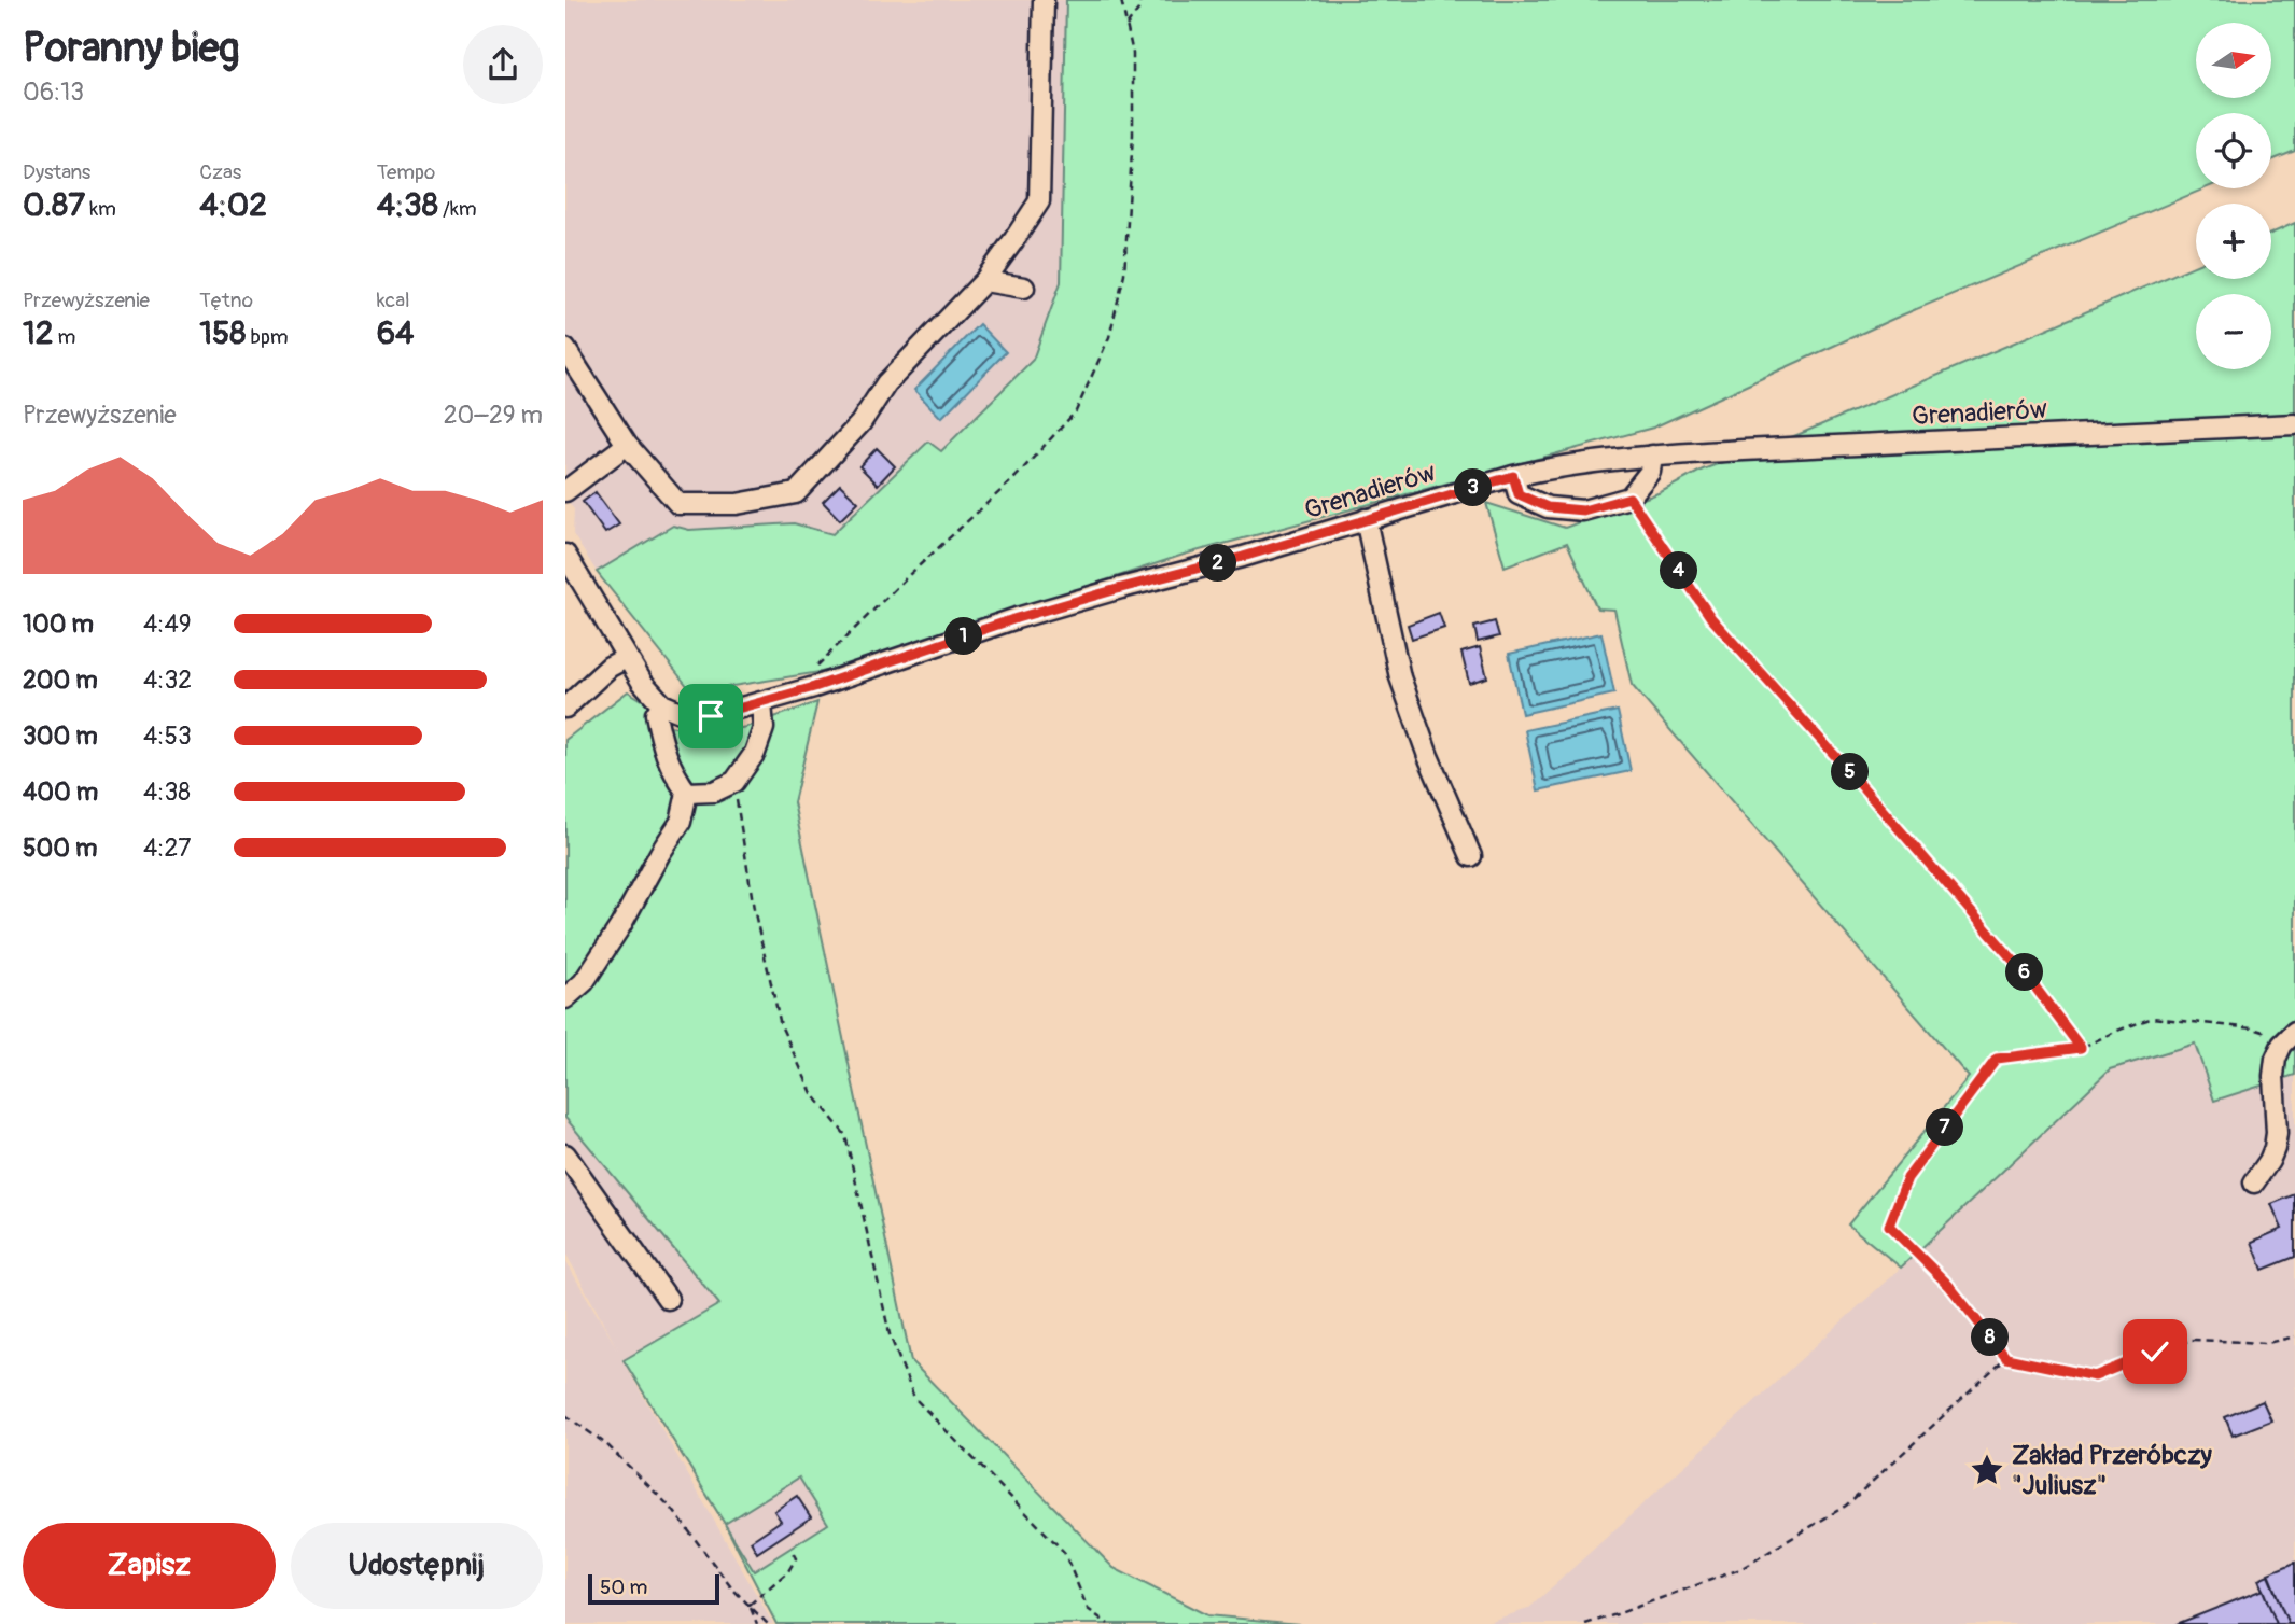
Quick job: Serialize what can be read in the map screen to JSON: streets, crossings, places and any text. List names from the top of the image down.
{
  "streets": {
    "street": ["Grenadierów"]
  },
  "places": {
    "place": ["Zakład Przeróbczy \"Juliusz\""]
  },
  "scale_bar": "50 m",
  "north": "right",
  "page": {
    "heading": ["Poranny bieg", "06:13"],
    "map_buttons": ["+", "−"],
    "stats": [
      ["Dystans", "0.87 km"],
      ["Czas", "4:02"],
      ["Tempo", "4:38 /km"],
      ["Przewyższenie", "12 m"],
      ["Tętno", "158 bpm"],
      ["kcal", "64"]
    ],
    "chart": ["Przewyższenie", "20–29 m"],
    "pins": [
      "3",
      "2",
      "4",
      "1",
      "5",
      "6",
      "7",
      "8"
    ],
    "list": [
      {
        "name": "100 m",
        "note": "4:49"
      },
      {
        "name": "200 m",
        "note": "4:32"
      },
      {
        "name": "300 m",
        "note": "4:53"
      },
      {
        "name": "400 m",
        "note": "4:38"
      },
      {
        "name": "500 m",
        "note": "4:27"
      }
    ],
    "buttons": ["Zapisz", "Udostępnij"],
    "scale": "50 m"
  }
}
